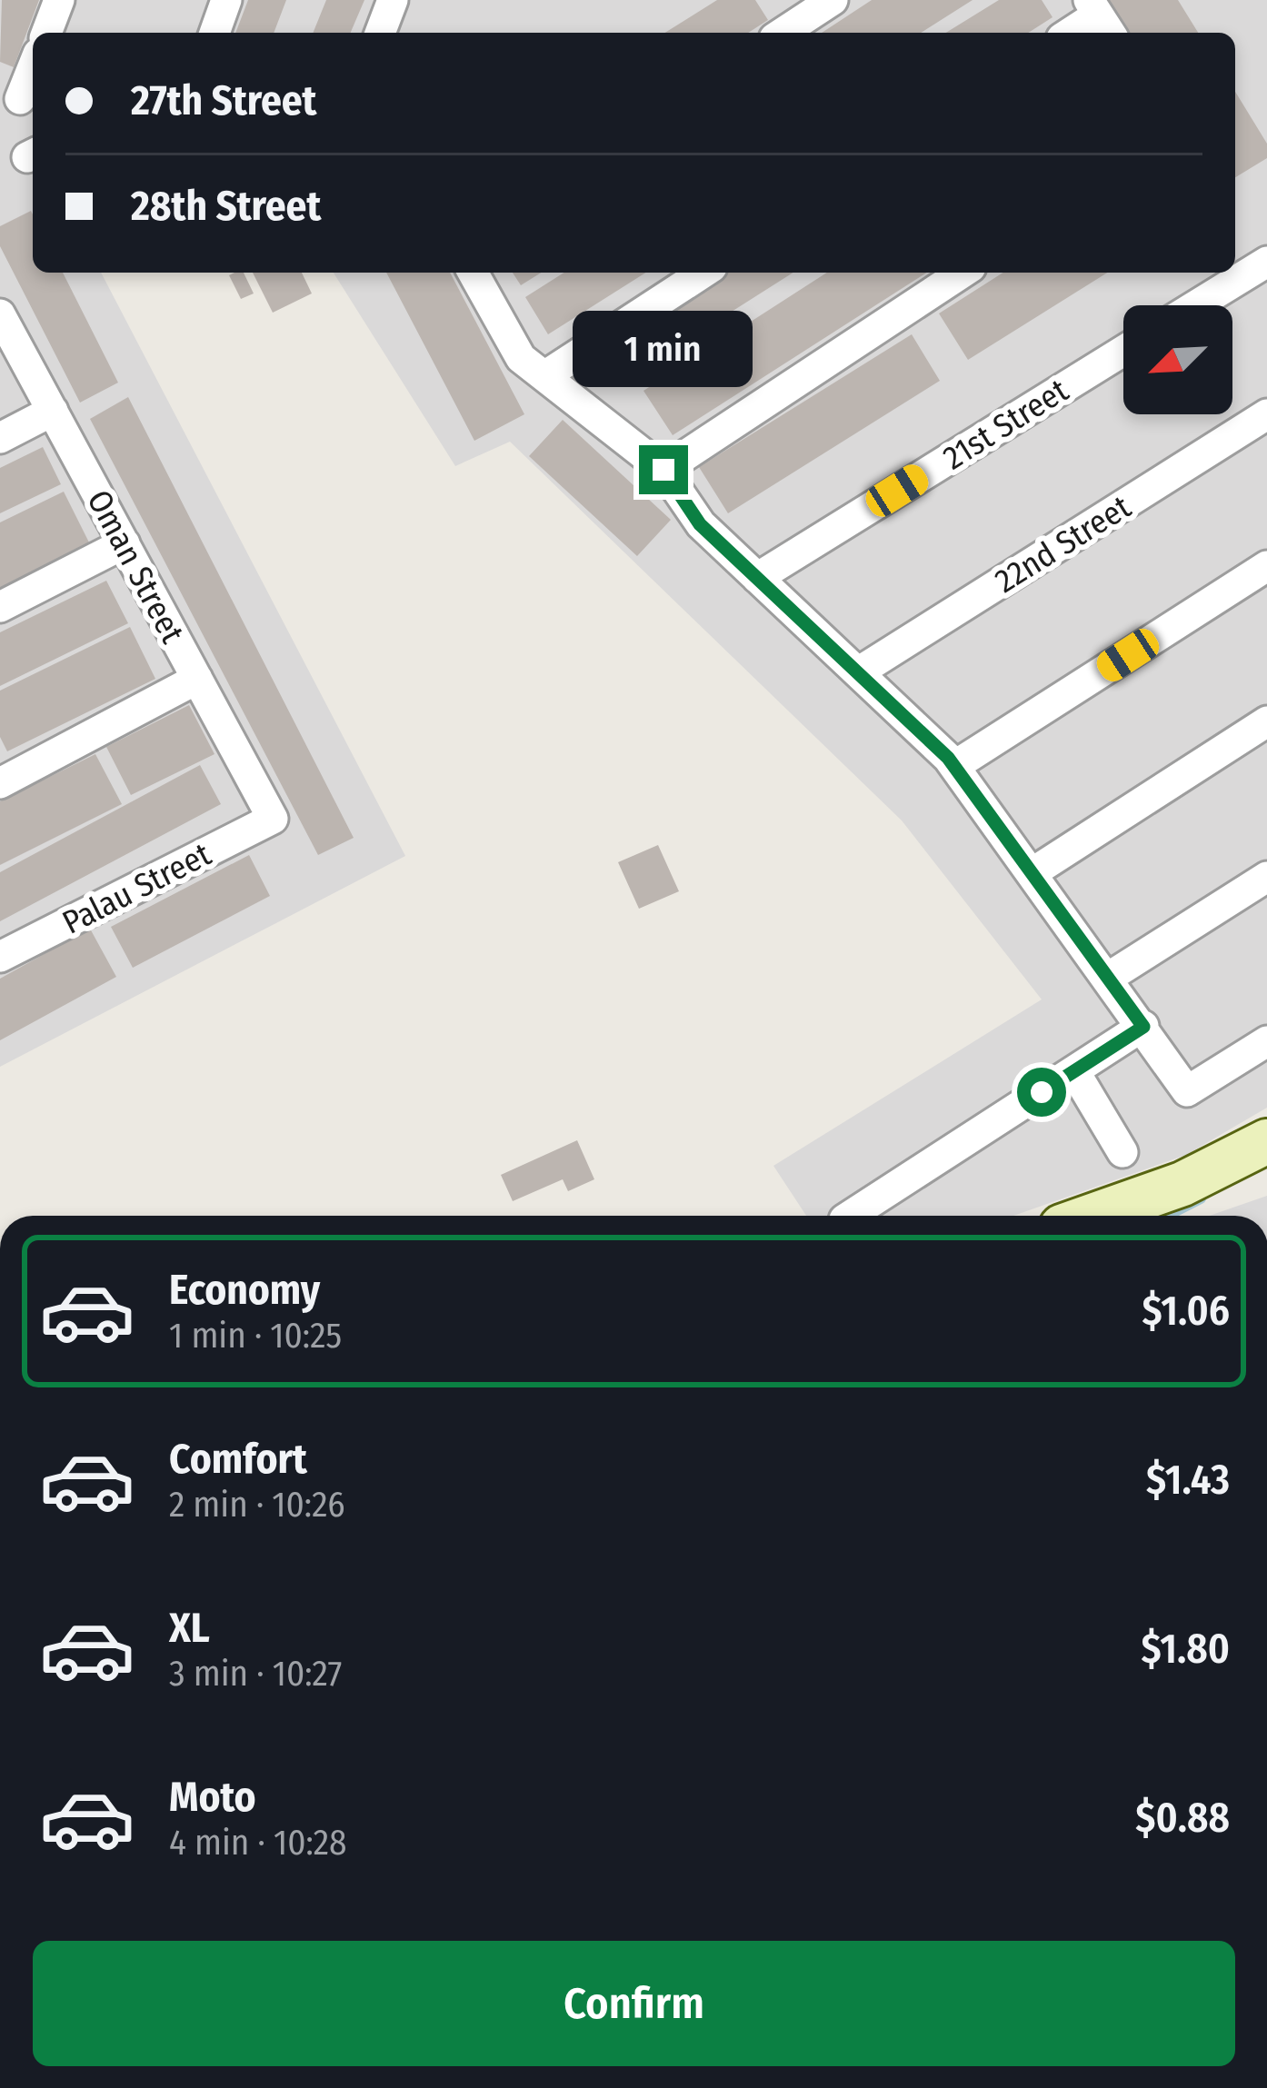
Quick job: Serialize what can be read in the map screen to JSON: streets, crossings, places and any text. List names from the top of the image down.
{
  "streets": {
    "street": [
      "21st Street",
      "22nd Street",
      "Oman Street",
      "Palau Street"
    ]
  },
  "crossings": [
    ["Oman Street", "Palau Street"]
  ],
  "north": "bottom left",
  "page": {
    "banner": ["27th Street", "28th Street"],
    "bubble": "1 min",
    "list": [
      {
        "name": "Economy",
        "note": "1 min · 10:25",
        "value": "$1.06"
      },
      {
        "name": "Comfort",
        "note": "2 min · 10:26",
        "value": "$1.43"
      },
      {
        "name": "XL",
        "note": "3 min · 10:27",
        "value": "$1.80"
      },
      {
        "name": "Moto",
        "note": "4 min · 10:28",
        "value": "$0.88"
      }
    ],
    "buttons": "Confirm"
  }
}
